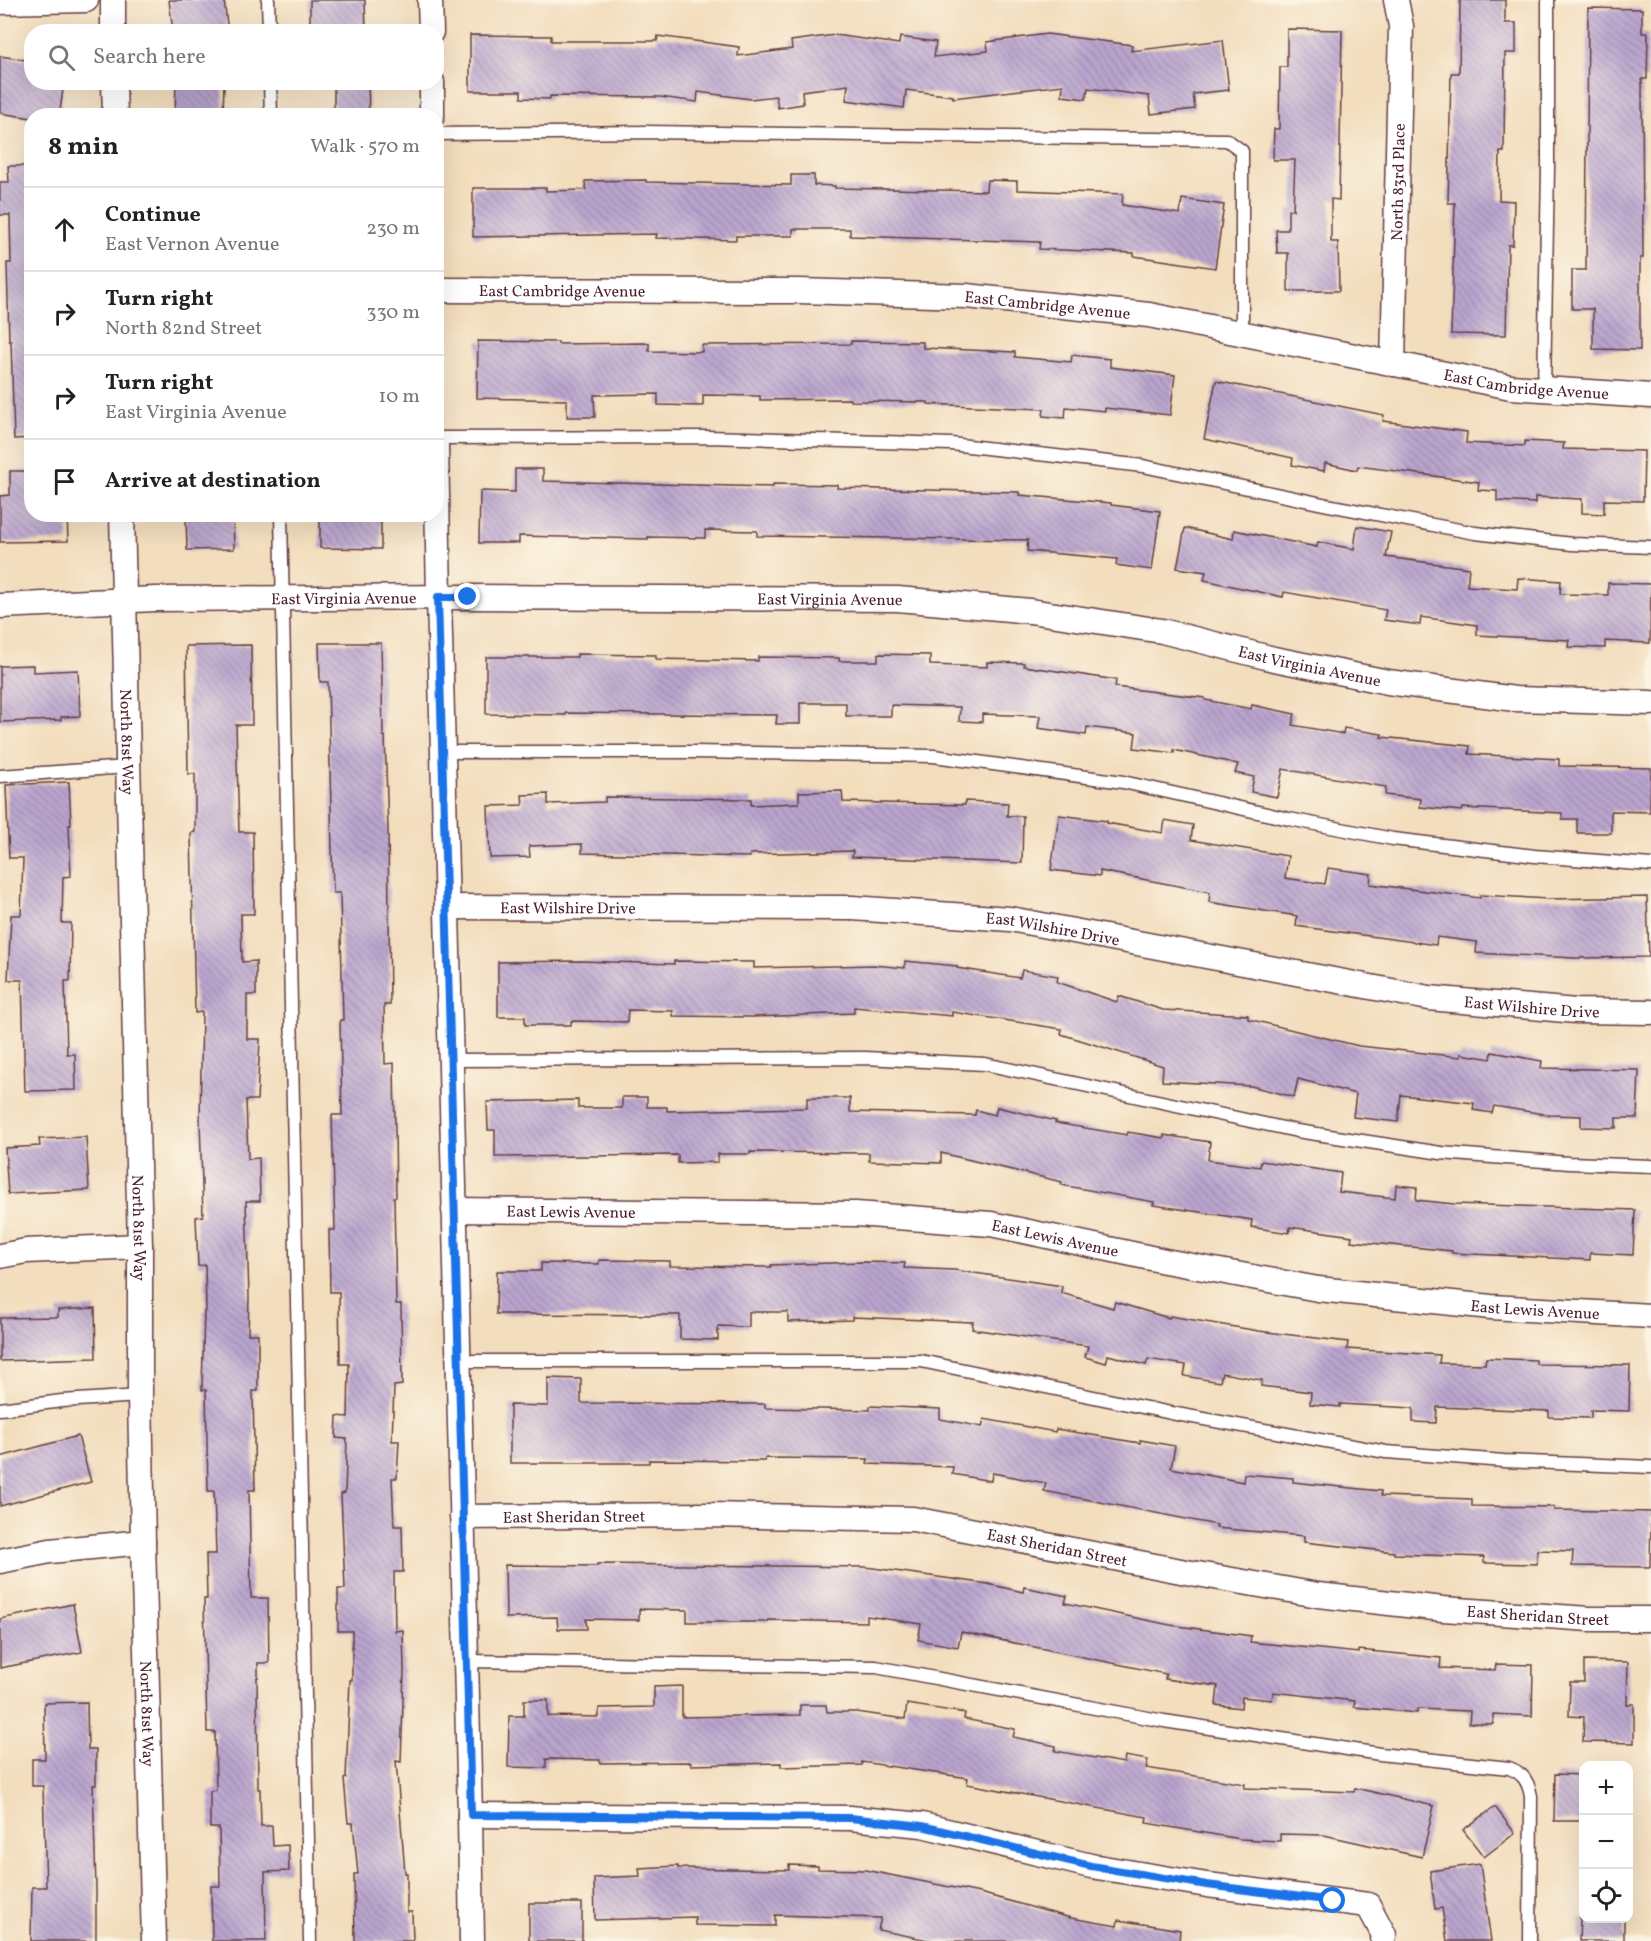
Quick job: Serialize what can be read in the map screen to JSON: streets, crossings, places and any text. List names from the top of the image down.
{
  "streets": {
    "street": [
      "North 83rd Place",
      "East Cambridge Avenue",
      "East Virginia Avenue",
      "North 81st Way",
      "East Wilshire Drive",
      "East Lewis Avenue",
      "East Sheridan Street"
    ]
  },
  "crossings": [
    ["North 83rd Place", "East Cambridge Avenue"],
    ["East Virginia Avenue", "North 81st Way"]
  ],
  "page": {
    "search": "Search here",
    "heading": ["8 min", "Walk · 570 m"],
    "list": [
      ["Continue", "East Vernon Avenue", "230 m"],
      ["Turn right", "North 82nd Street", "330 m"],
      ["Turn right", "East Virginia Avenue", "10 m"],
      "Arrive at destination"
    ],
    "map_buttons": ["+", "−"]
  }
}
